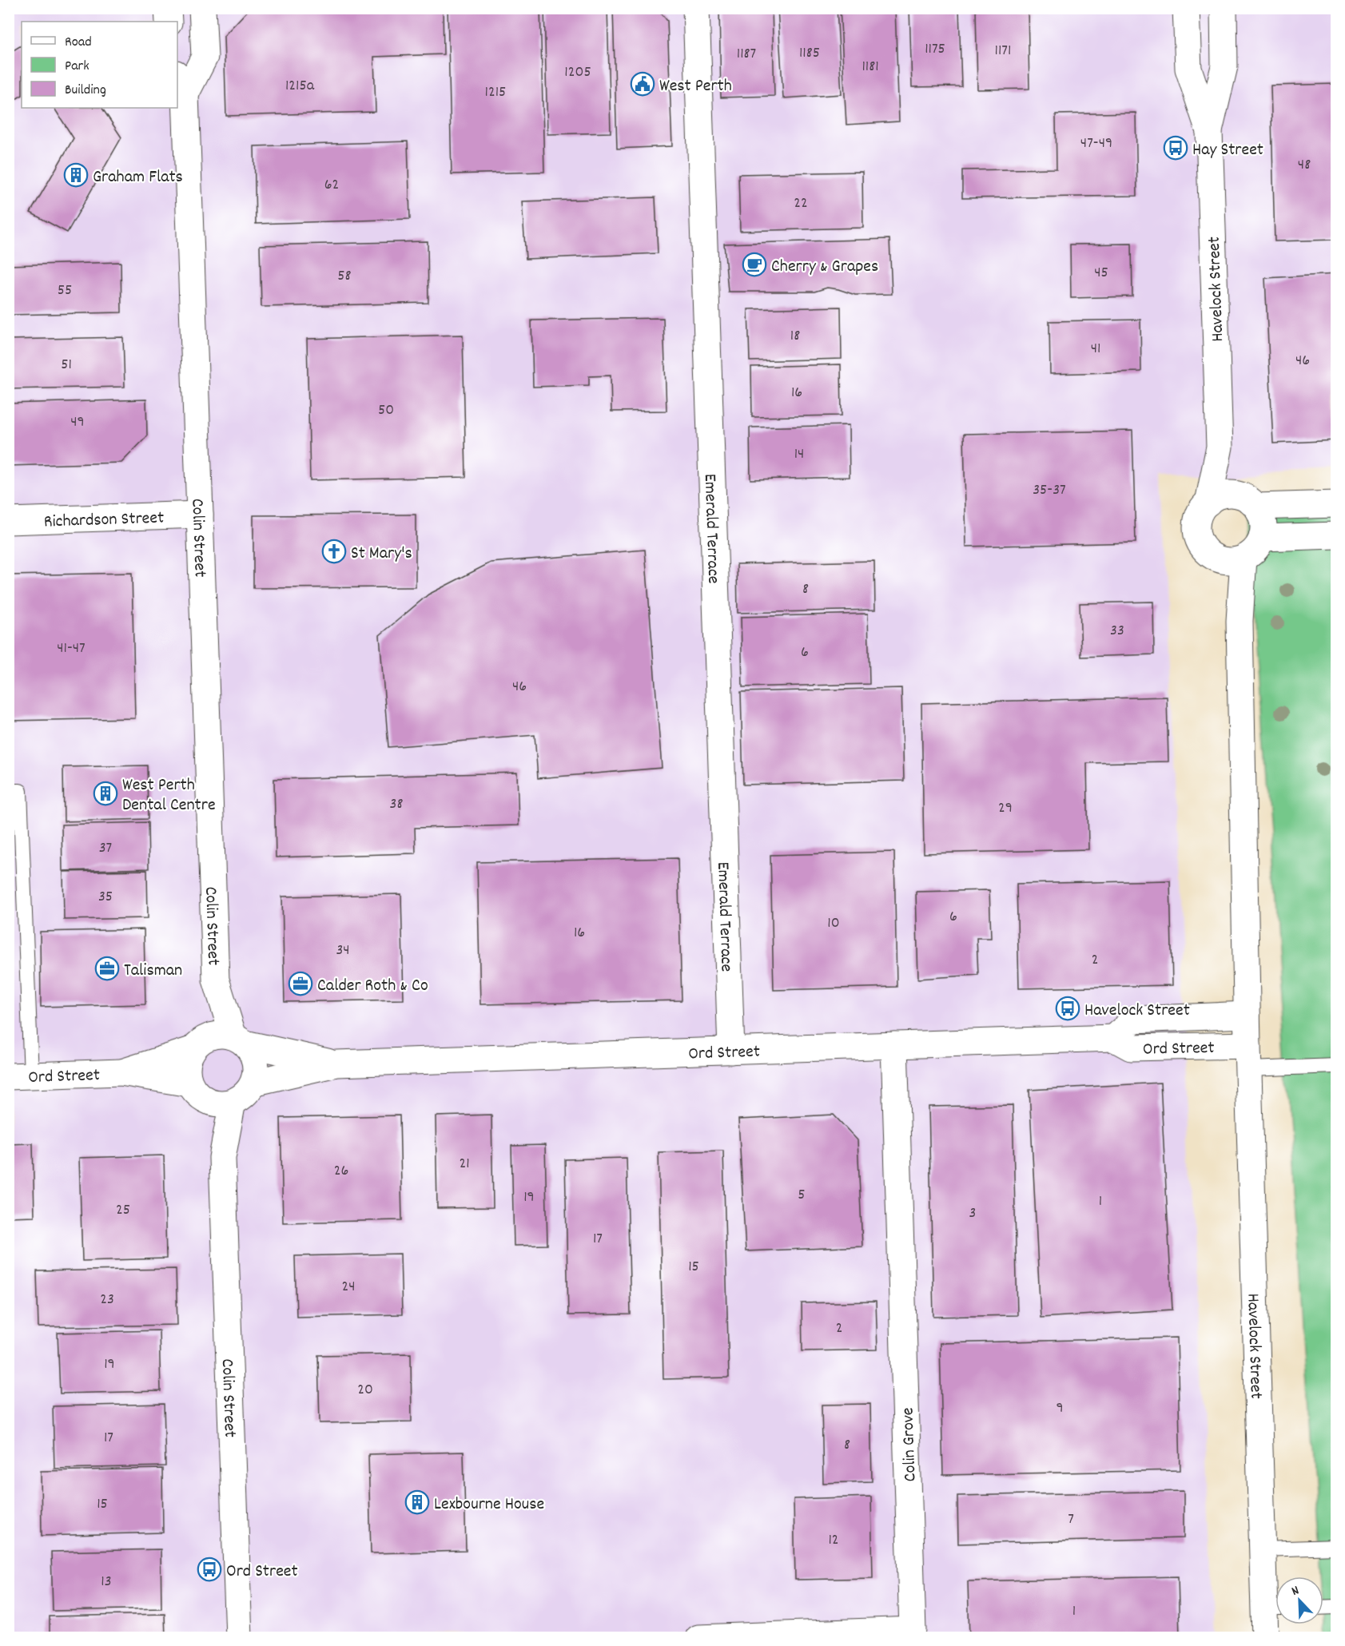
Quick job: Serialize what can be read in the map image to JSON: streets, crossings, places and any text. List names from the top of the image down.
{
  "streets": {
    "street": [
      "Havelock Street",
      "Richardson Street",
      "Emerald Terrace",
      "Colin Street",
      "Ord Street",
      "Colin Grove"
    ]
  },
  "crossings": [
    ["Havelock Street", "Ord Street"],
    ["Richardson Street", "Colin Street"],
    ["Emerald Terrace", "Ord Street"],
    ["Colin Street", "Ord Street"],
    ["Ord Street", "Colin Grove"]
  ],
  "places": {
    "public building": ["West Perth"],
    "bus stop": ["Hay Street", "Havelock Street", "Ord Street"],
    "building": ["Graham Flats", "West Perth Dental Centre", "Lexbourne House"],
    "cafe": ["Cherry & Grapes"],
    "church": ["St Mary's"],
    "office": ["Talisman", "Calder Roth & Co"]
  },
  "house_numbers": [
    "1175",
    "1171",
    "1185",
    "1187",
    "1181",
    "1205",
    "1215a",
    "1215",
    "47-49",
    "48",
    "62",
    "22",
    "45",
    "58",
    "55",
    "18",
    "41",
    "46",
    "51",
    "16",
    "50",
    "49",
    "14",
    "35-37",
    "8",
    "33",
    "41-47",
    "6",
    "46",
    "38",
    "29",
    "37",
    "35",
    "6",
    "10",
    "16",
    "34",
    "2",
    "21",
    "26",
    "5",
    "19",
    "1",
    "25",
    "3",
    "17",
    "15",
    "24",
    "23",
    "2",
    "19",
    "20",
    "9",
    "17",
    "8",
    "15",
    "7",
    "12",
    "13",
    "1"
  ],
  "legend": ["Road", "Park", "Building"],
  "north": "top left"
}
